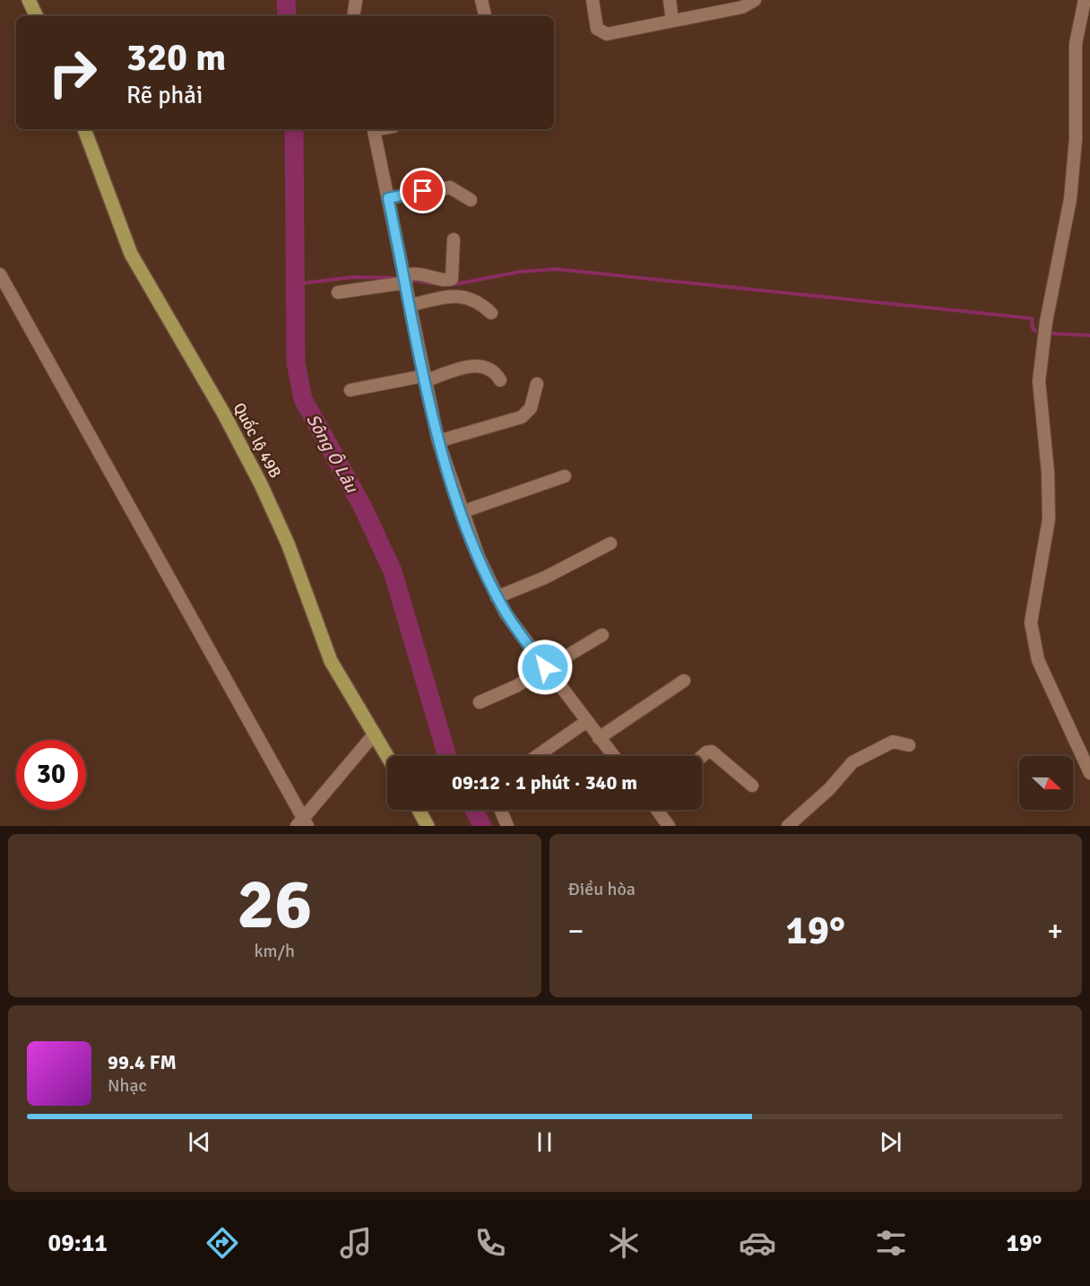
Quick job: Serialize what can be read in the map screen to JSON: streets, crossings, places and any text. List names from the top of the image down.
{
  "streets": {
    "main road": ["Quốc lộ 49B"]
  },
  "water": ["Sông Ô Lâu"],
  "north": "right",
  "page": {
    "turn": ["320 m", "Rẽ phải"],
    "limit": "30",
    "trip": "09:12 · 1 phút · 340 m",
    "tile": [
      ["26", "km/h"],
      "Điều hòa"
    ],
    "heat": ["−", "19°", "+"],
    "song": ["99.4 FM", "Nhạc"],
    "tabs": ["09:11", "19°"]
  }
}
